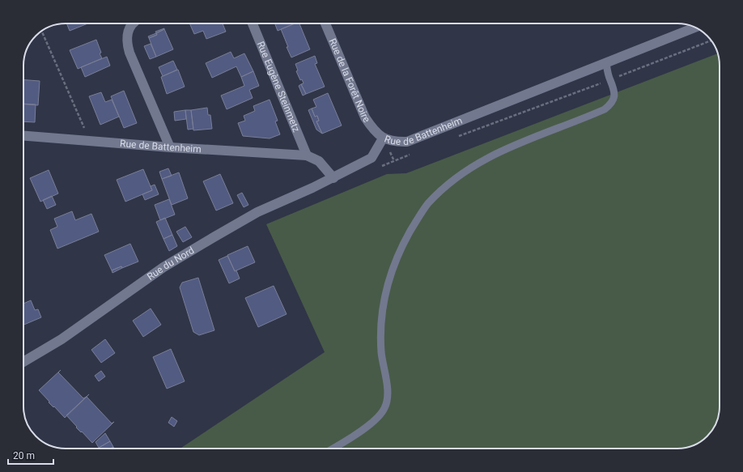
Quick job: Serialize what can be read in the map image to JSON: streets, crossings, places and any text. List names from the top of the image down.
{
  "streets": {
    "street": [
      "Rue de la Forêt Noire",
      "Rue Eugène Steinmetz",
      "Rue de Battenheim",
      "Rue du Nord"
    ]
  },
  "crossings": [
    ["Rue de la Forêt Noire", "Rue de Battenheim"],
    ["Rue Eugène Steinmetz", "Rue de Battenheim"],
    ["Rue de Battenheim", "Rue du Nord"]
  ],
  "scale_bar": "20 m"
}
